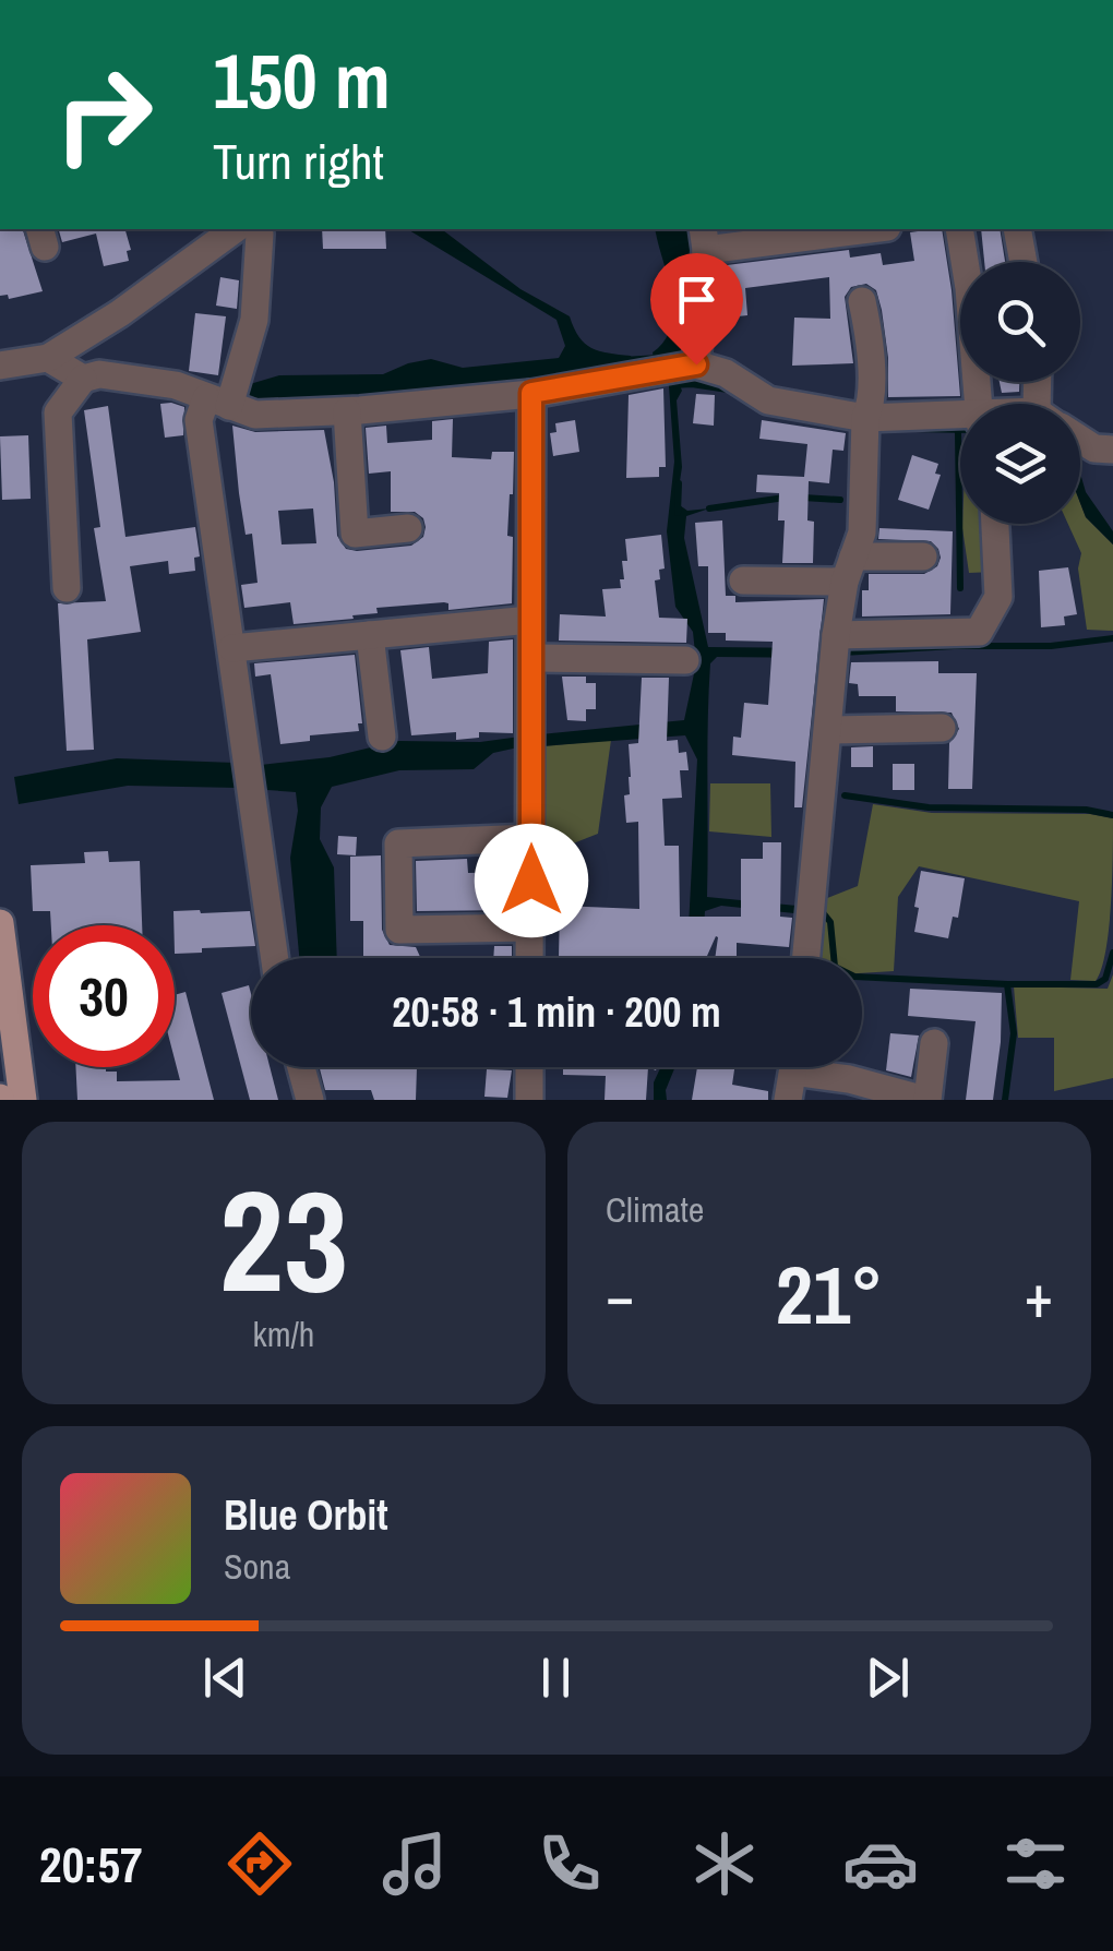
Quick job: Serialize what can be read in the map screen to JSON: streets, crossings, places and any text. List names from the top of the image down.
{
  "page": {
    "turn": ["150 m", "Turn right"],
    "limit": "30",
    "trip": "20:58 · 1 min · 200 m",
    "tile": [
      ["23", "km/h"],
      "Climate"
    ],
    "heat": ["−", "21°", "+"],
    "song": ["Blue Orbit", "Sona"],
    "tabs": "20:57"
  }
}
